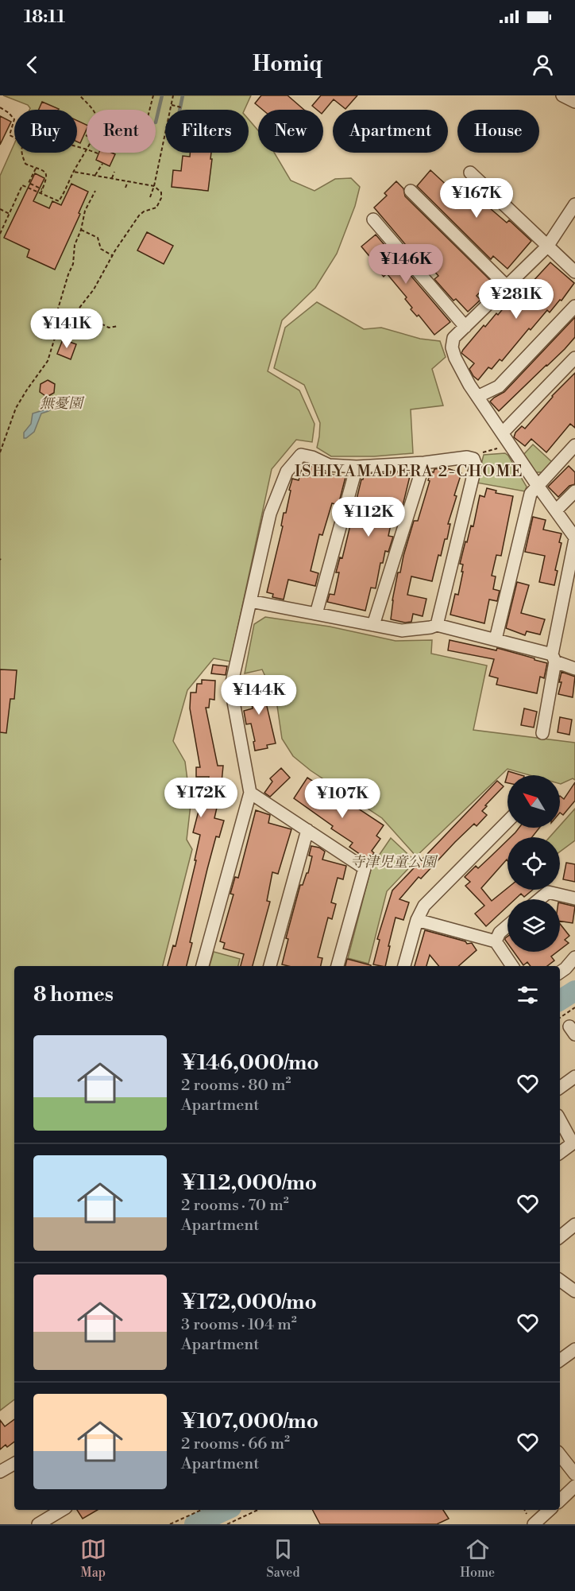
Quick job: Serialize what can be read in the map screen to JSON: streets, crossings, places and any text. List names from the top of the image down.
{
  "districts": ["ISHIYAMADERA 2-CHOME"],
  "parks": ["無憂園", "寺津児童公園"],
  "north": "top left",
  "page": {
    "status": "18:11",
    "header": "Homiq",
    "chip": [
      "Buy",
      "Rent",
      "Filters",
      "New",
      "Apartment",
      "House"
    ],
    "price": [
      "¥167K",
      "¥146K",
      "¥281K",
      "¥141K",
      "¥112K",
      "¥144K",
      "¥172K",
      "¥107K"
    ],
    "heading": "8 homes",
    "list": [
      {
        "name": "¥146,000/mo",
        "note": "2 rooms · 80 m² · Apartment"
      },
      {
        "name": "¥112,000/mo",
        "note": "2 rooms · 70 m² · Apartment"
      },
      {
        "name": "¥172,000/mo",
        "note": "3 rooms · 104 m² · Apartment"
      },
      {
        "name": "¥107,000/mo",
        "note": "2 rooms · 66 m² · Apartment"
      }
    ],
    "tabs": ["Map", "Saved", "Home"]
  }
}
